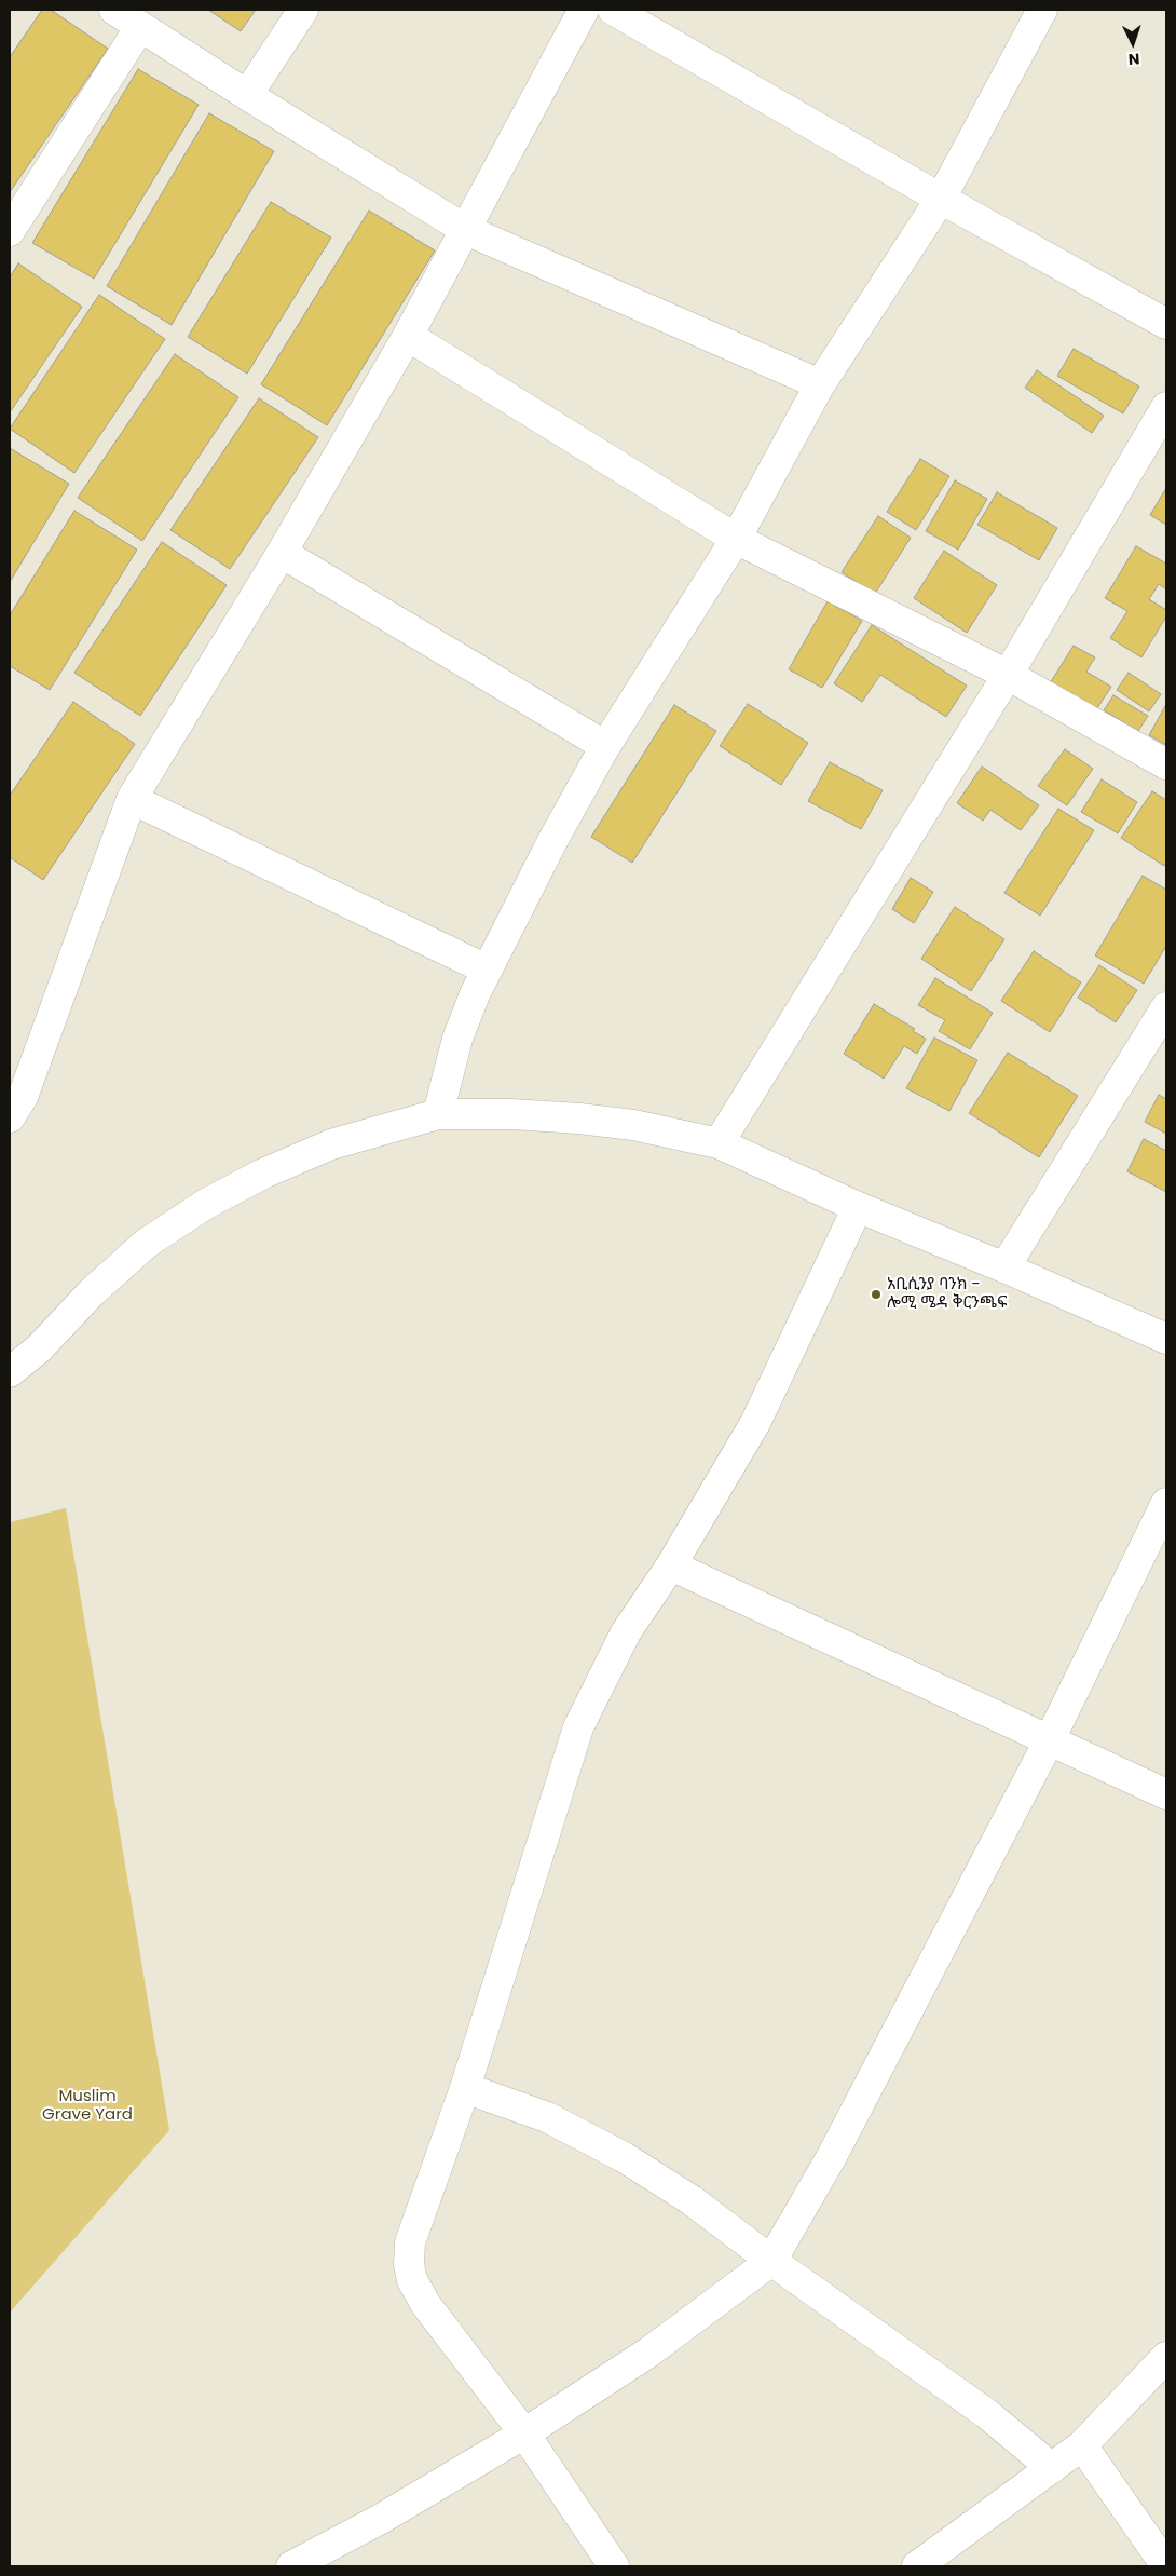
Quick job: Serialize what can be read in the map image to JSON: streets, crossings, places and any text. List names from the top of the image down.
{
  "parks": ["Muslim Grave Yard"],
  "places": ["አቢሲንያ ባንክ - ሎሚ ሜዳ ቅርንጫፍ"],
  "north": "bottom"
}
